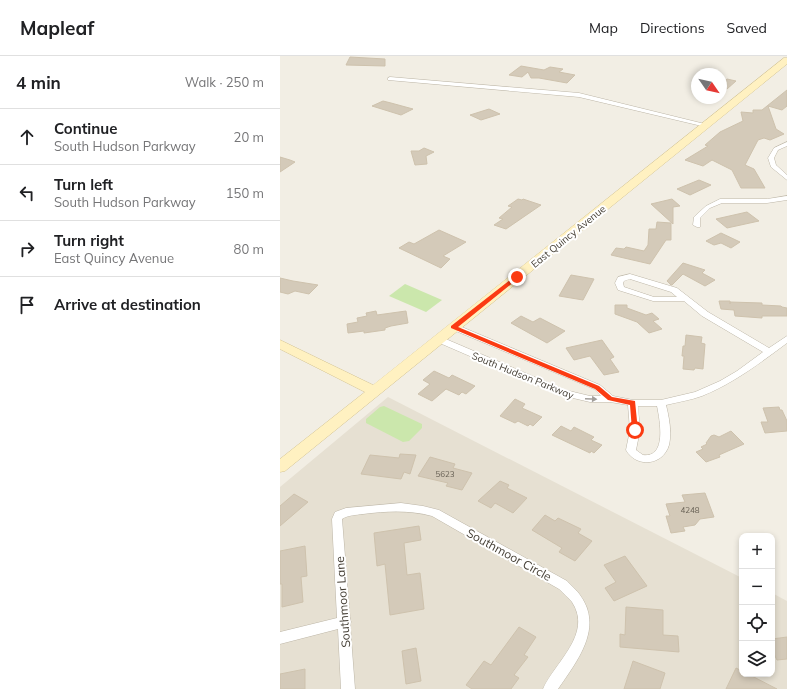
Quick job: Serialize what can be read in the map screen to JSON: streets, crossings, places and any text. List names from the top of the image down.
{
  "streets": {
    "street": [
      "East Quincy Avenue",
      "South Hudson Parkway",
      "Southmoor Circle",
      "Southmoor Lane"
    ]
  },
  "crossings": [
    ["East Quincy Avenue", "South Hudson Parkway"],
    ["Southmoor Circle", "Southmoor Lane"]
  ],
  "house_numbers": ["5623", "4248"],
  "north": "bottom right",
  "page": {
    "header": "Mapleaf",
    "nav": ["Map", "Directions", "Saved"],
    "heading": ["4 min", "Walk · 250 m"],
    "list": [
      ["Continue", "South Hudson Parkway", "20 m"],
      ["Turn left", "South Hudson Parkway", "150 m"],
      ["Turn right", "East Quincy Avenue", "80 m"],
      "Arrive at destination"
    ],
    "map_buttons": ["+", "−"]
  }
}
